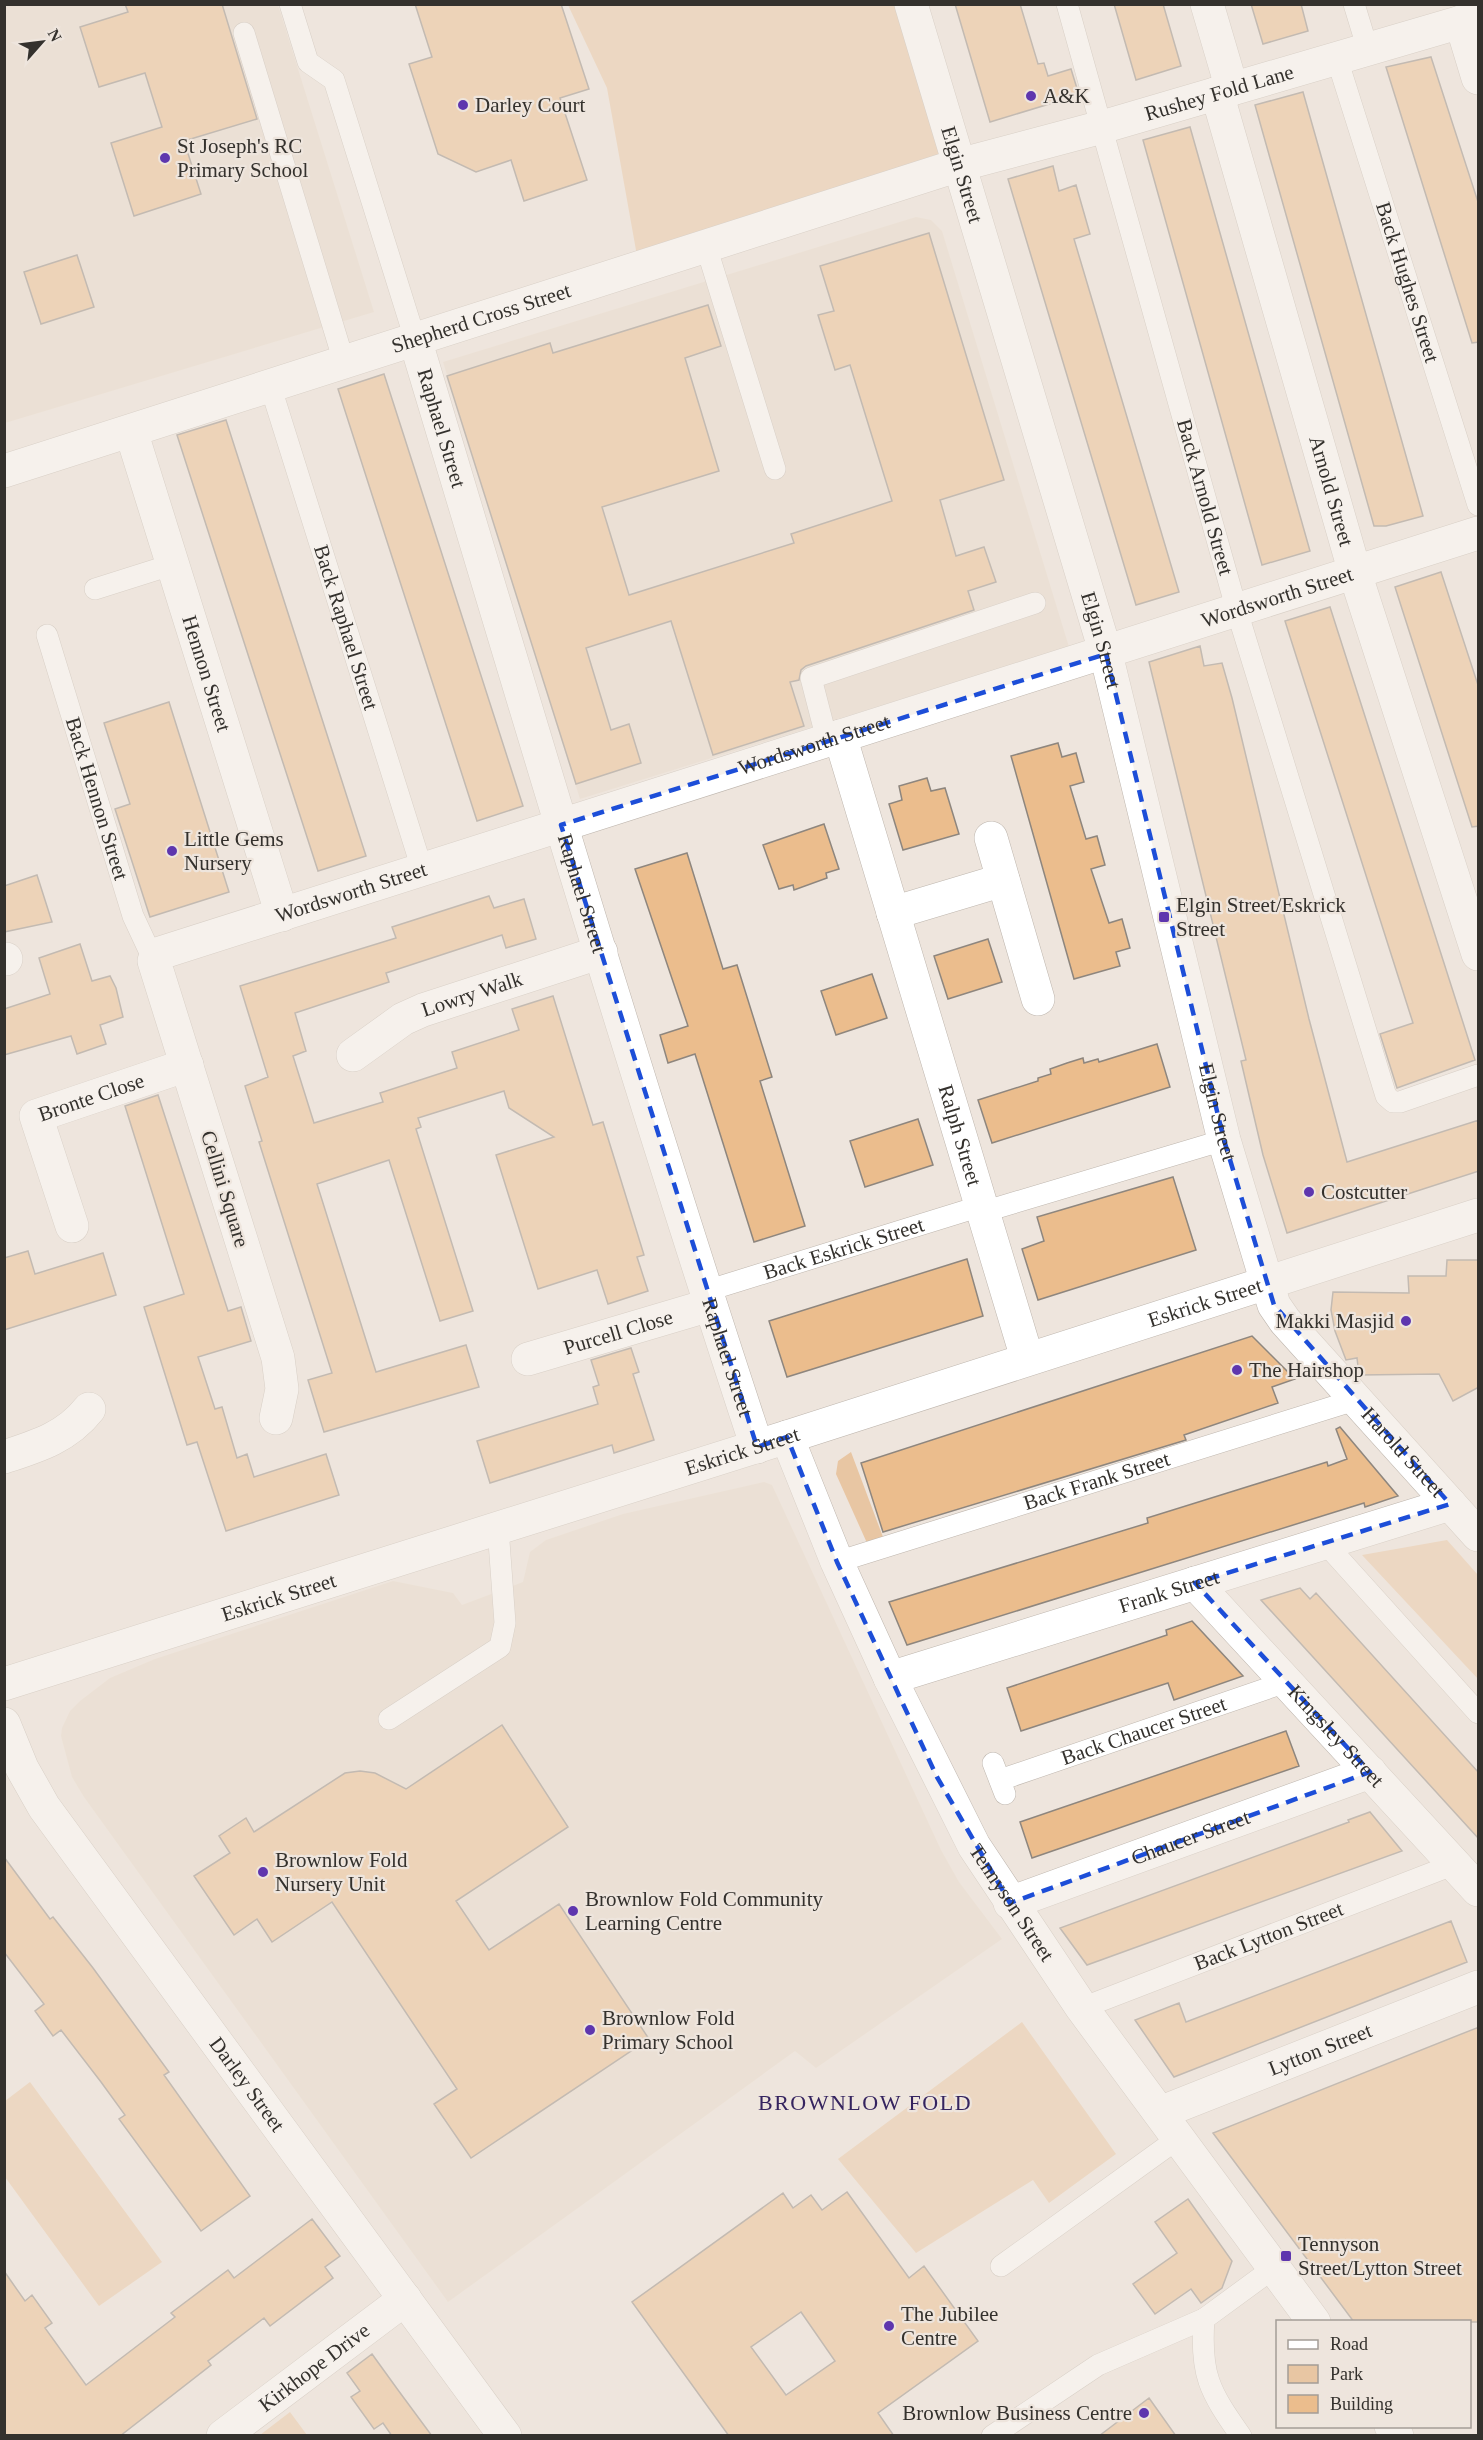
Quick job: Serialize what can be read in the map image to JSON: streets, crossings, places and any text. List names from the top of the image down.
{
  "streets": {
    "street": [
      "Rushey Fold Lane",
      "Elgin Street",
      "Shepherd Cross Street",
      "Raphael Street",
      "Arnold Street",
      "Wordsworth Street",
      "Hennon Street",
      "Lowry Walk",
      "Bronte Close",
      "Ralph Street",
      "Cellini Square",
      "Eskrick Street",
      "Purcell Close",
      "Harold Street",
      "Frank Street",
      "Kingsley Street",
      "Chaucer Street",
      "Tennyson Street",
      "Lytton Street",
      "Darley Street",
      "Kirkhope Drive"
    ],
    "lane": [
      "Back Hughes Street",
      "Back Arnold Street",
      "Back Raphael Street",
      "Back Hennon Street",
      "Back Eskrick Street",
      "Back Frank Street",
      "Back Chaucer Street",
      "Back Lytton Street"
    ]
  },
  "crossings": [
    ["Rushey Fold Lane", "Elgin Street"],
    ["Rushey Fold Lane", "Back Hughes Street"],
    ["Rushey Fold Lane", "Shepherd Cross Street"],
    ["Rushey Fold Lane", "Arnold Street"],
    ["Rushey Fold Lane", "Back Arnold Street"],
    ["Elgin Street", "Shepherd Cross Street"],
    ["Elgin Street", "Wordsworth Street"],
    ["Elgin Street", "Back Eskrick Street"],
    ["Elgin Street", "Eskrick Street"],
    ["Elgin Street", "Harold Street"],
    ["Shepherd Cross Street", "Raphael Street"],
    ["Shepherd Cross Street", "Back Raphael Street"],
    ["Shepherd Cross Street", "Hennon Street"],
    ["Raphael Street", "Wordsworth Street"],
    ["Raphael Street", "Lowry Walk"],
    ["Raphael Street", "Back Eskrick Street"],
    ["Raphael Street", "Eskrick Street"],
    ["Raphael Street", "Purcell Close"],
    ["Raphael Street", "Tennyson Street"],
    ["Arnold Street", "Wordsworth Street"],
    ["Back Arnold Street", "Wordsworth Street"],
    ["Wordsworth Street", "Back Raphael Street"],
    ["Wordsworth Street", "Hennon Street"],
    ["Wordsworth Street", "Back Hennon Street"],
    ["Wordsworth Street", "Ralph Street"],
    ["Wordsworth Street", "Cellini Square"],
    ["Back Hennon Street", "Cellini Square"],
    ["Bronte Close", "Cellini Square"],
    ["Ralph Street", "Back Eskrick Street"],
    ["Ralph Street", "Eskrick Street"],
    ["Back Eskrick Street", "Purcell Close"],
    ["Eskrick Street", "Harold Street"],
    ["Eskrick Street", "Tennyson Street"],
    ["Harold Street", "Back Frank Street"],
    ["Harold Street", "Frank Street"],
    ["Back Frank Street", "Tennyson Street"],
    ["Frank Street", "Kingsley Street"],
    ["Frank Street", "Tennyson Street"],
    ["Back Chaucer Street", "Kingsley Street"],
    ["Kingsley Street", "Chaucer Street"],
    ["Kingsley Street", "Back Lytton Street"],
    ["Chaucer Street", "Tennyson Street"],
    ["Tennyson Street", "Back Lytton Street"],
    ["Tennyson Street", "Lytton Street"],
    ["Darley Street", "Kirkhope Drive"]
  ],
  "districts": ["BROWNLOW FOLD"],
  "places": {
    "other": [
      "A&K",
      "Darley Court",
      "St Joseph's RC Primary School",
      "Little Gems Nursery",
      "Costcutter",
      "Makki Masjid",
      "The Hairshop",
      "Brownlow Fold Nursery Unit",
      "Brownlow Fold Community Learning Centre",
      "Brownlow Fold Primary School",
      "The Jubilee Centre",
      "Brownlow Business Centre"
    ],
    "transit": ["Elgin Street/Eskrick Street", "Tennyson Street/Lytton Street"]
  },
  "legend": ["Road", "Park", "Building"],
  "north": "top right"
}
